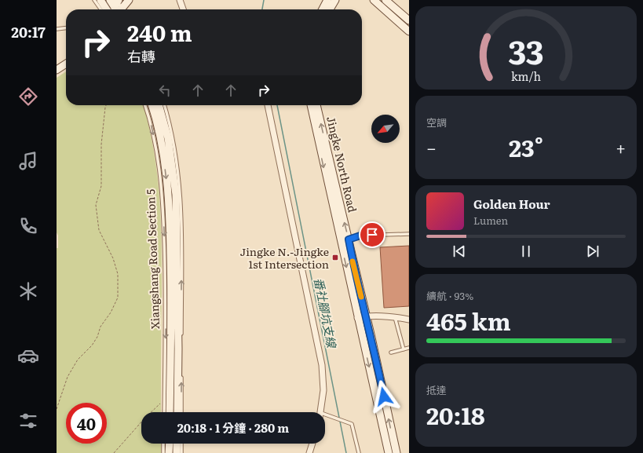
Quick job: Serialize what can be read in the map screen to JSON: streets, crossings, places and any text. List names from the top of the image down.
{
  "streets": {
    "street": ["Jingke North Road", "Xiangshang Road Section 5"]
  },
  "water": ["番社腳坑支線"],
  "places": {
    "transit": ["Jingke N.-Jingke 1st Intersection"]
  },
  "north": "bottom left",
  "page": {
    "tabs": "20:17",
    "turn": ["240 m", "右轉"],
    "tile": [
      "空調",
      ["續航 · 93%", "465 km"],
      ["抵達", "20:18"]
    ],
    "heat": ["−", "23°", "+"],
    "song": ["Golden Hour", "Lumen"],
    "limit": "40",
    "trip": "20:18 · 1 分鐘 · 280 m",
    "gauge": ["33", "km/h"]
  }
}
